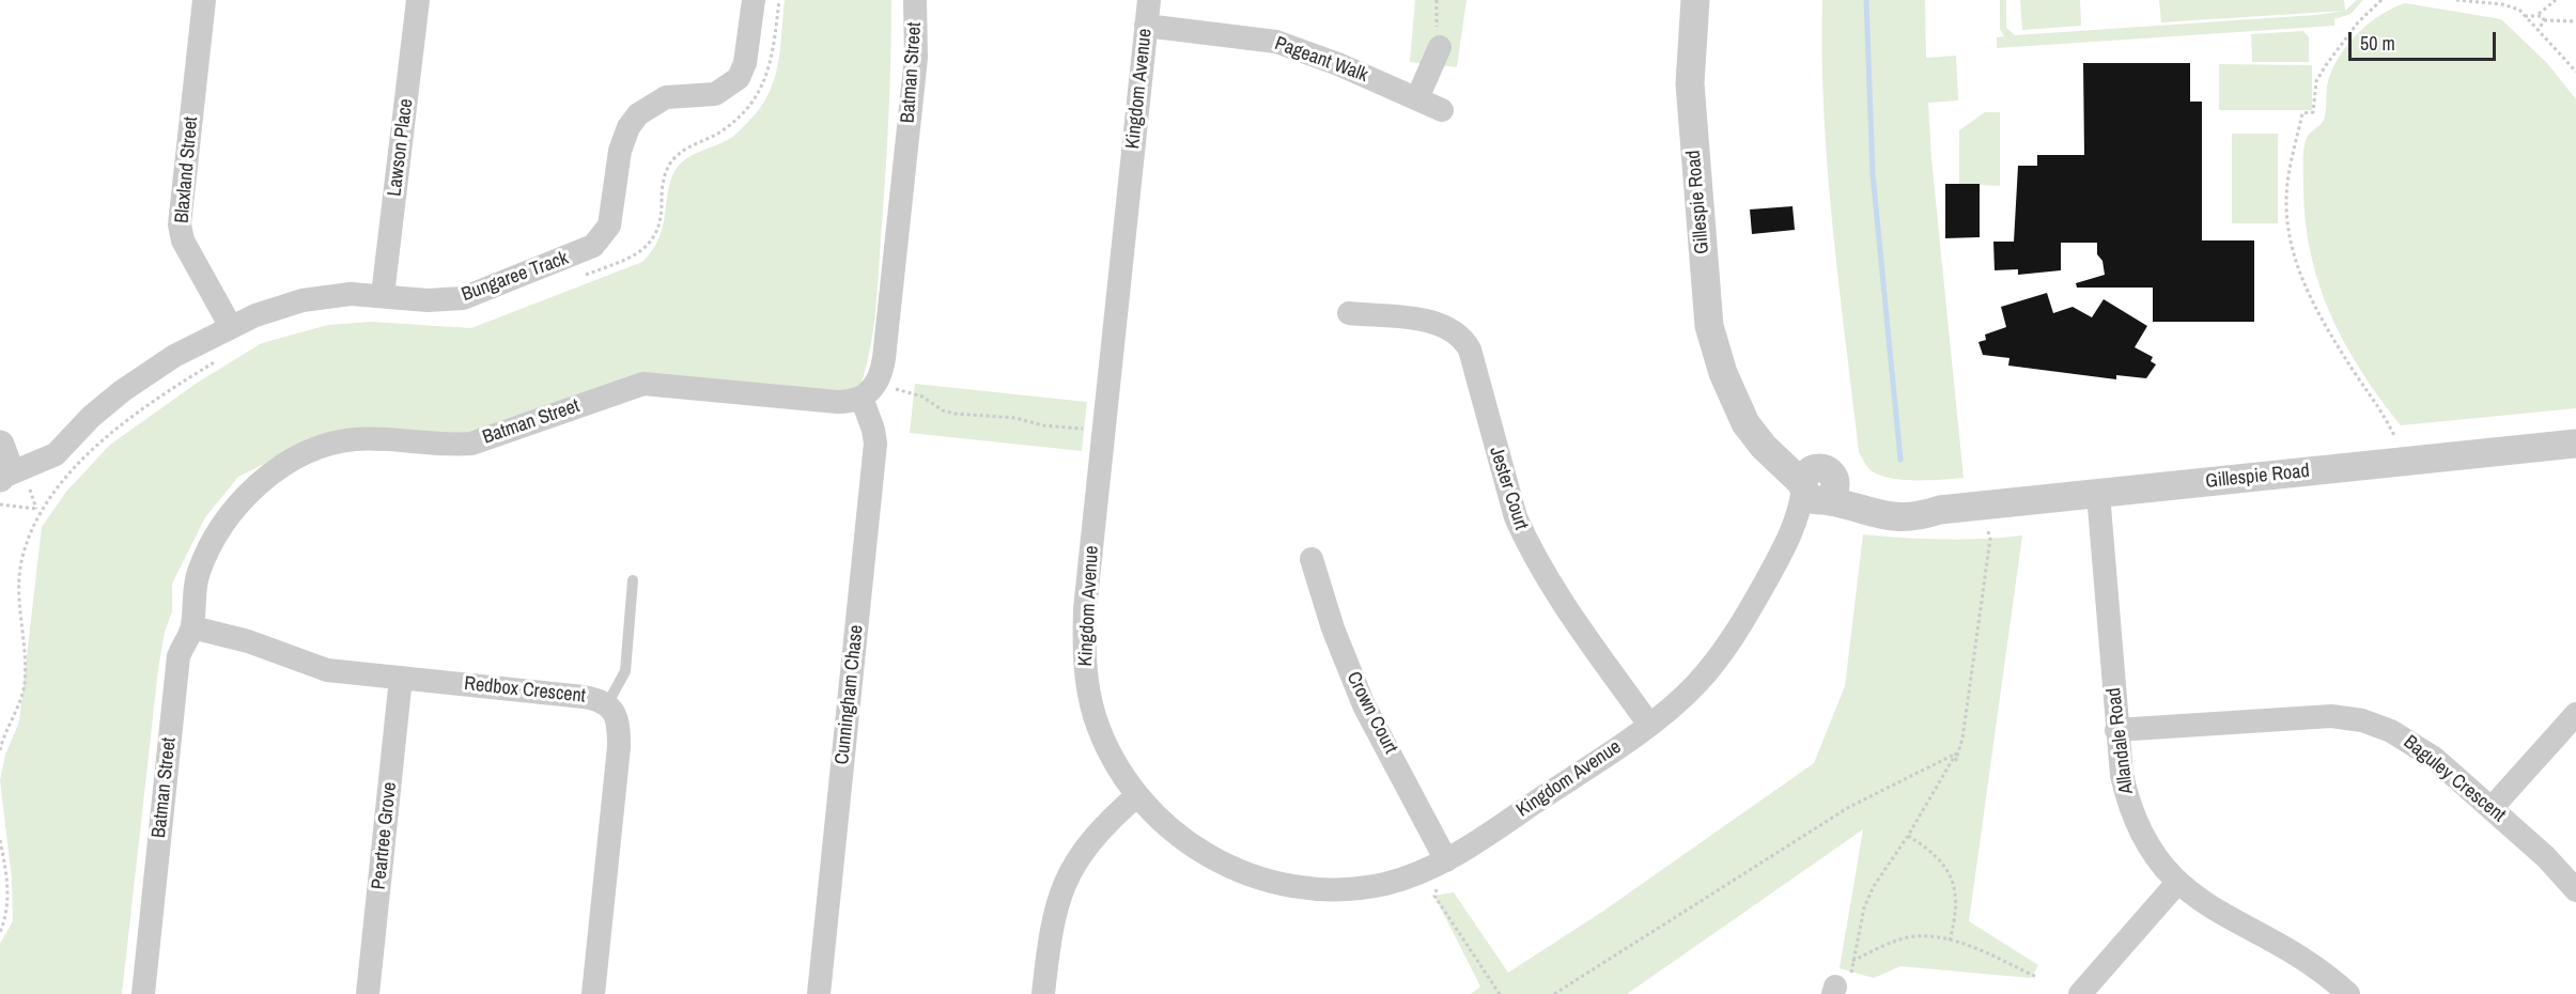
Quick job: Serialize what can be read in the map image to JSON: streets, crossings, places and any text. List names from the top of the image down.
{
  "streets": {
    "street": [
      "Pageant Walk",
      "Batman Street",
      "Kingdom Avenue",
      "Lawson Place",
      "Blaxland Street",
      "Gillespie Road",
      "Bungaree Track",
      "Jester Court",
      "Redbox Crescent",
      "Cunningham Chase",
      "Crown Court",
      "Allandale Road",
      "Baguley Crescent",
      "Peartree Grove"
    ]
  },
  "crossings": [
    ["Pageant Walk", "Kingdom Avenue"],
    ["Batman Street", "Redbox Crescent"],
    ["Batman Street", "Cunningham Chase"],
    ["Kingdom Avenue", "Gillespie Road"],
    ["Kingdom Avenue", "Jester Court"],
    ["Kingdom Avenue", "Crown Court"],
    ["Lawson Place", "Bungaree Track"],
    ["Blaxland Street", "Bungaree Track"],
    ["Gillespie Road", "Allandale Road"],
    ["Redbox Crescent", "Peartree Grove"],
    ["Allandale Road", "Baguley Crescent"]
  ],
  "scale_bar": "50 m"
}
